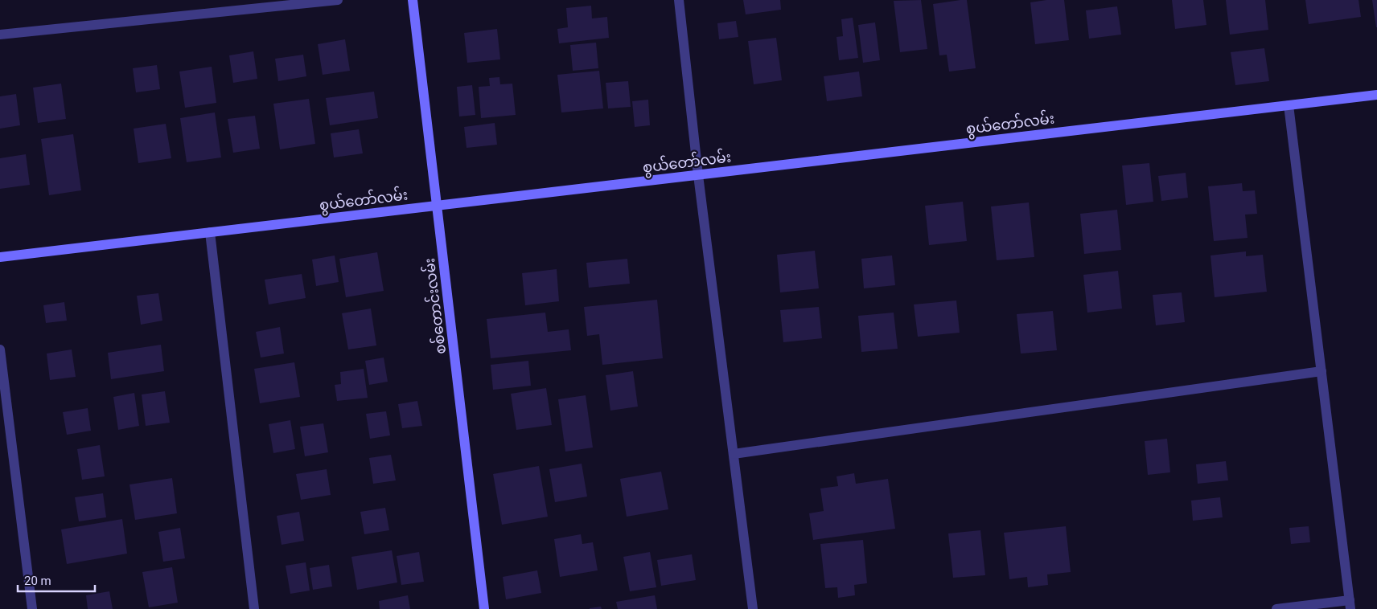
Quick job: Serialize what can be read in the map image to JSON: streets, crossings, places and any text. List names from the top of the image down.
{
  "streets": {
    "street": ["စွယ်တော်လမ်း", "စစ်တောင်းလမ်း"]
  },
  "crossings": [
    ["စွယ်တော်လမ်း", "စစ်တောင်းလမ်း"]
  ],
  "scale_bar": "20 m"
}
